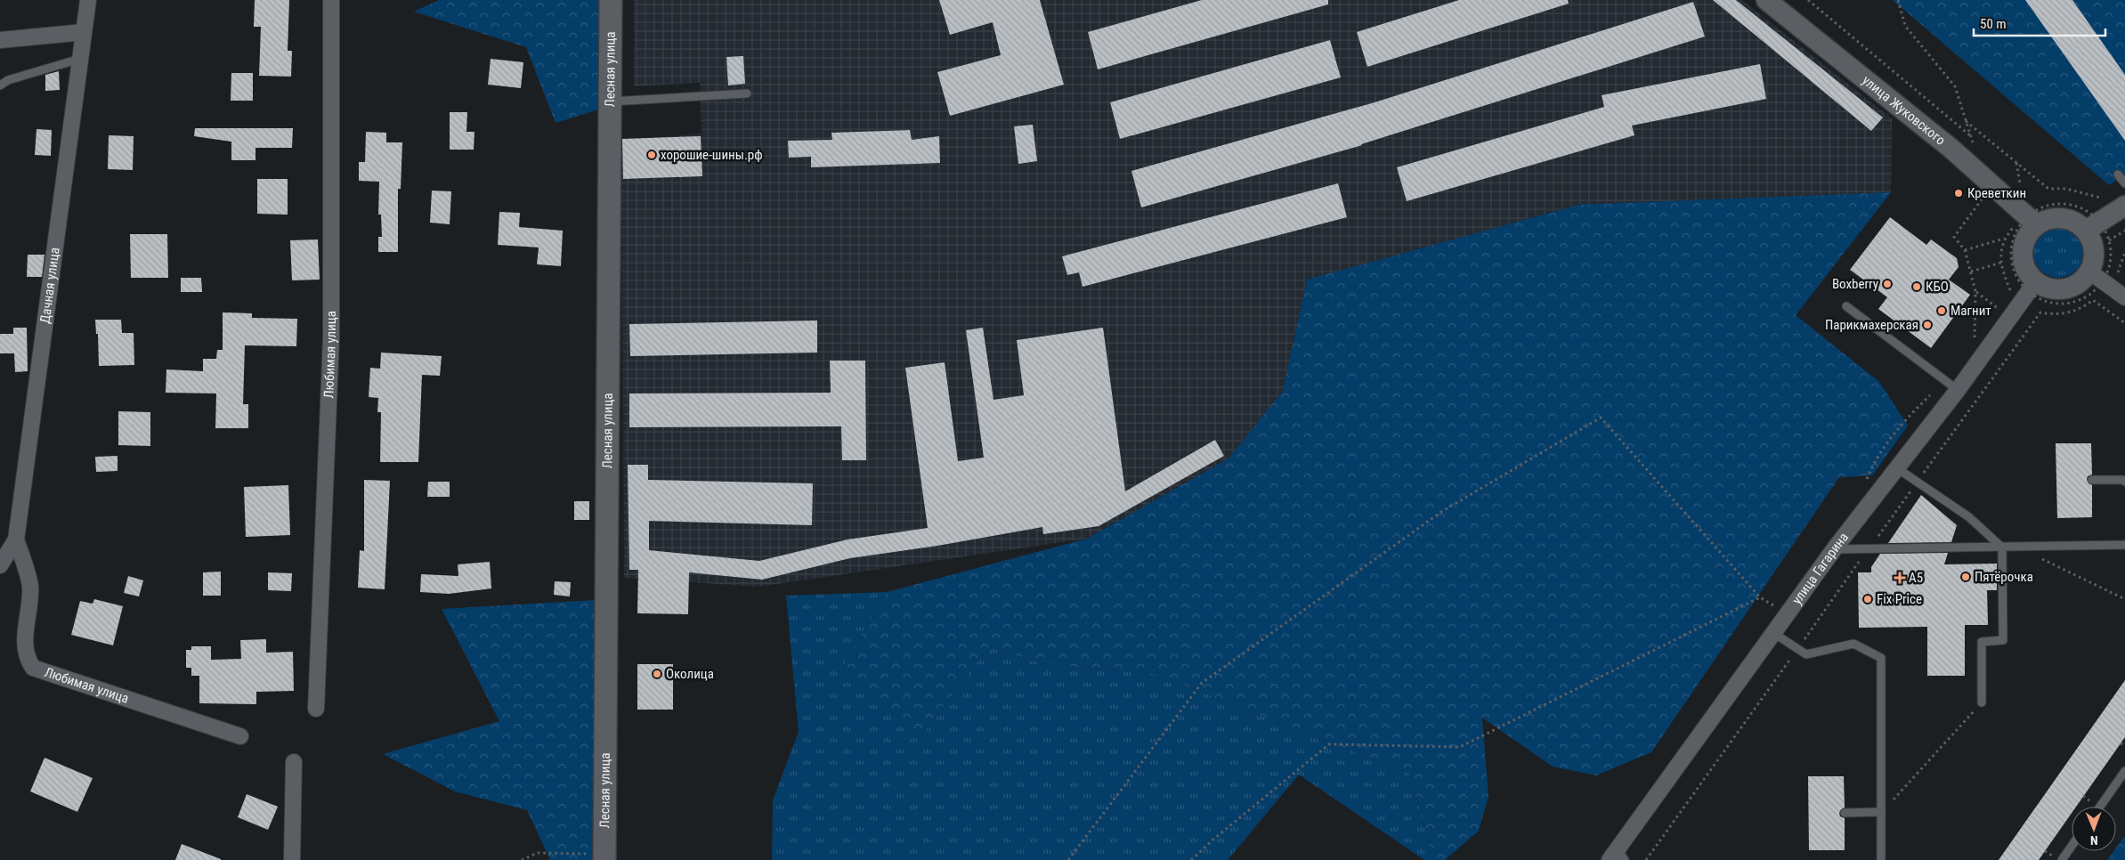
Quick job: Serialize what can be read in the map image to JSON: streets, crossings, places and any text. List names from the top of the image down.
{
  "streets": {
    "main road": ["Лесная улица"],
    "street": [
      "улица Жуковского",
      "Дачная улица",
      "Любимая улица",
      "улица Гагарина"
    ]
  },
  "crossings": [
    ["улица Жуковского", "улица Гагарина"],
    ["Дачная улица", "Любимая улица"]
  ],
  "places": {
    "other": [
      "хорошие-шины.рф",
      "Креветкин",
      "Boxberry",
      "КБО",
      "Магнит",
      "Парикмахерская",
      "Пятёрочка",
      "Fix Price",
      "Околица"
    ],
    "health": ["А5"]
  },
  "scale_bar": "50 m",
  "north": "bottom"
}
